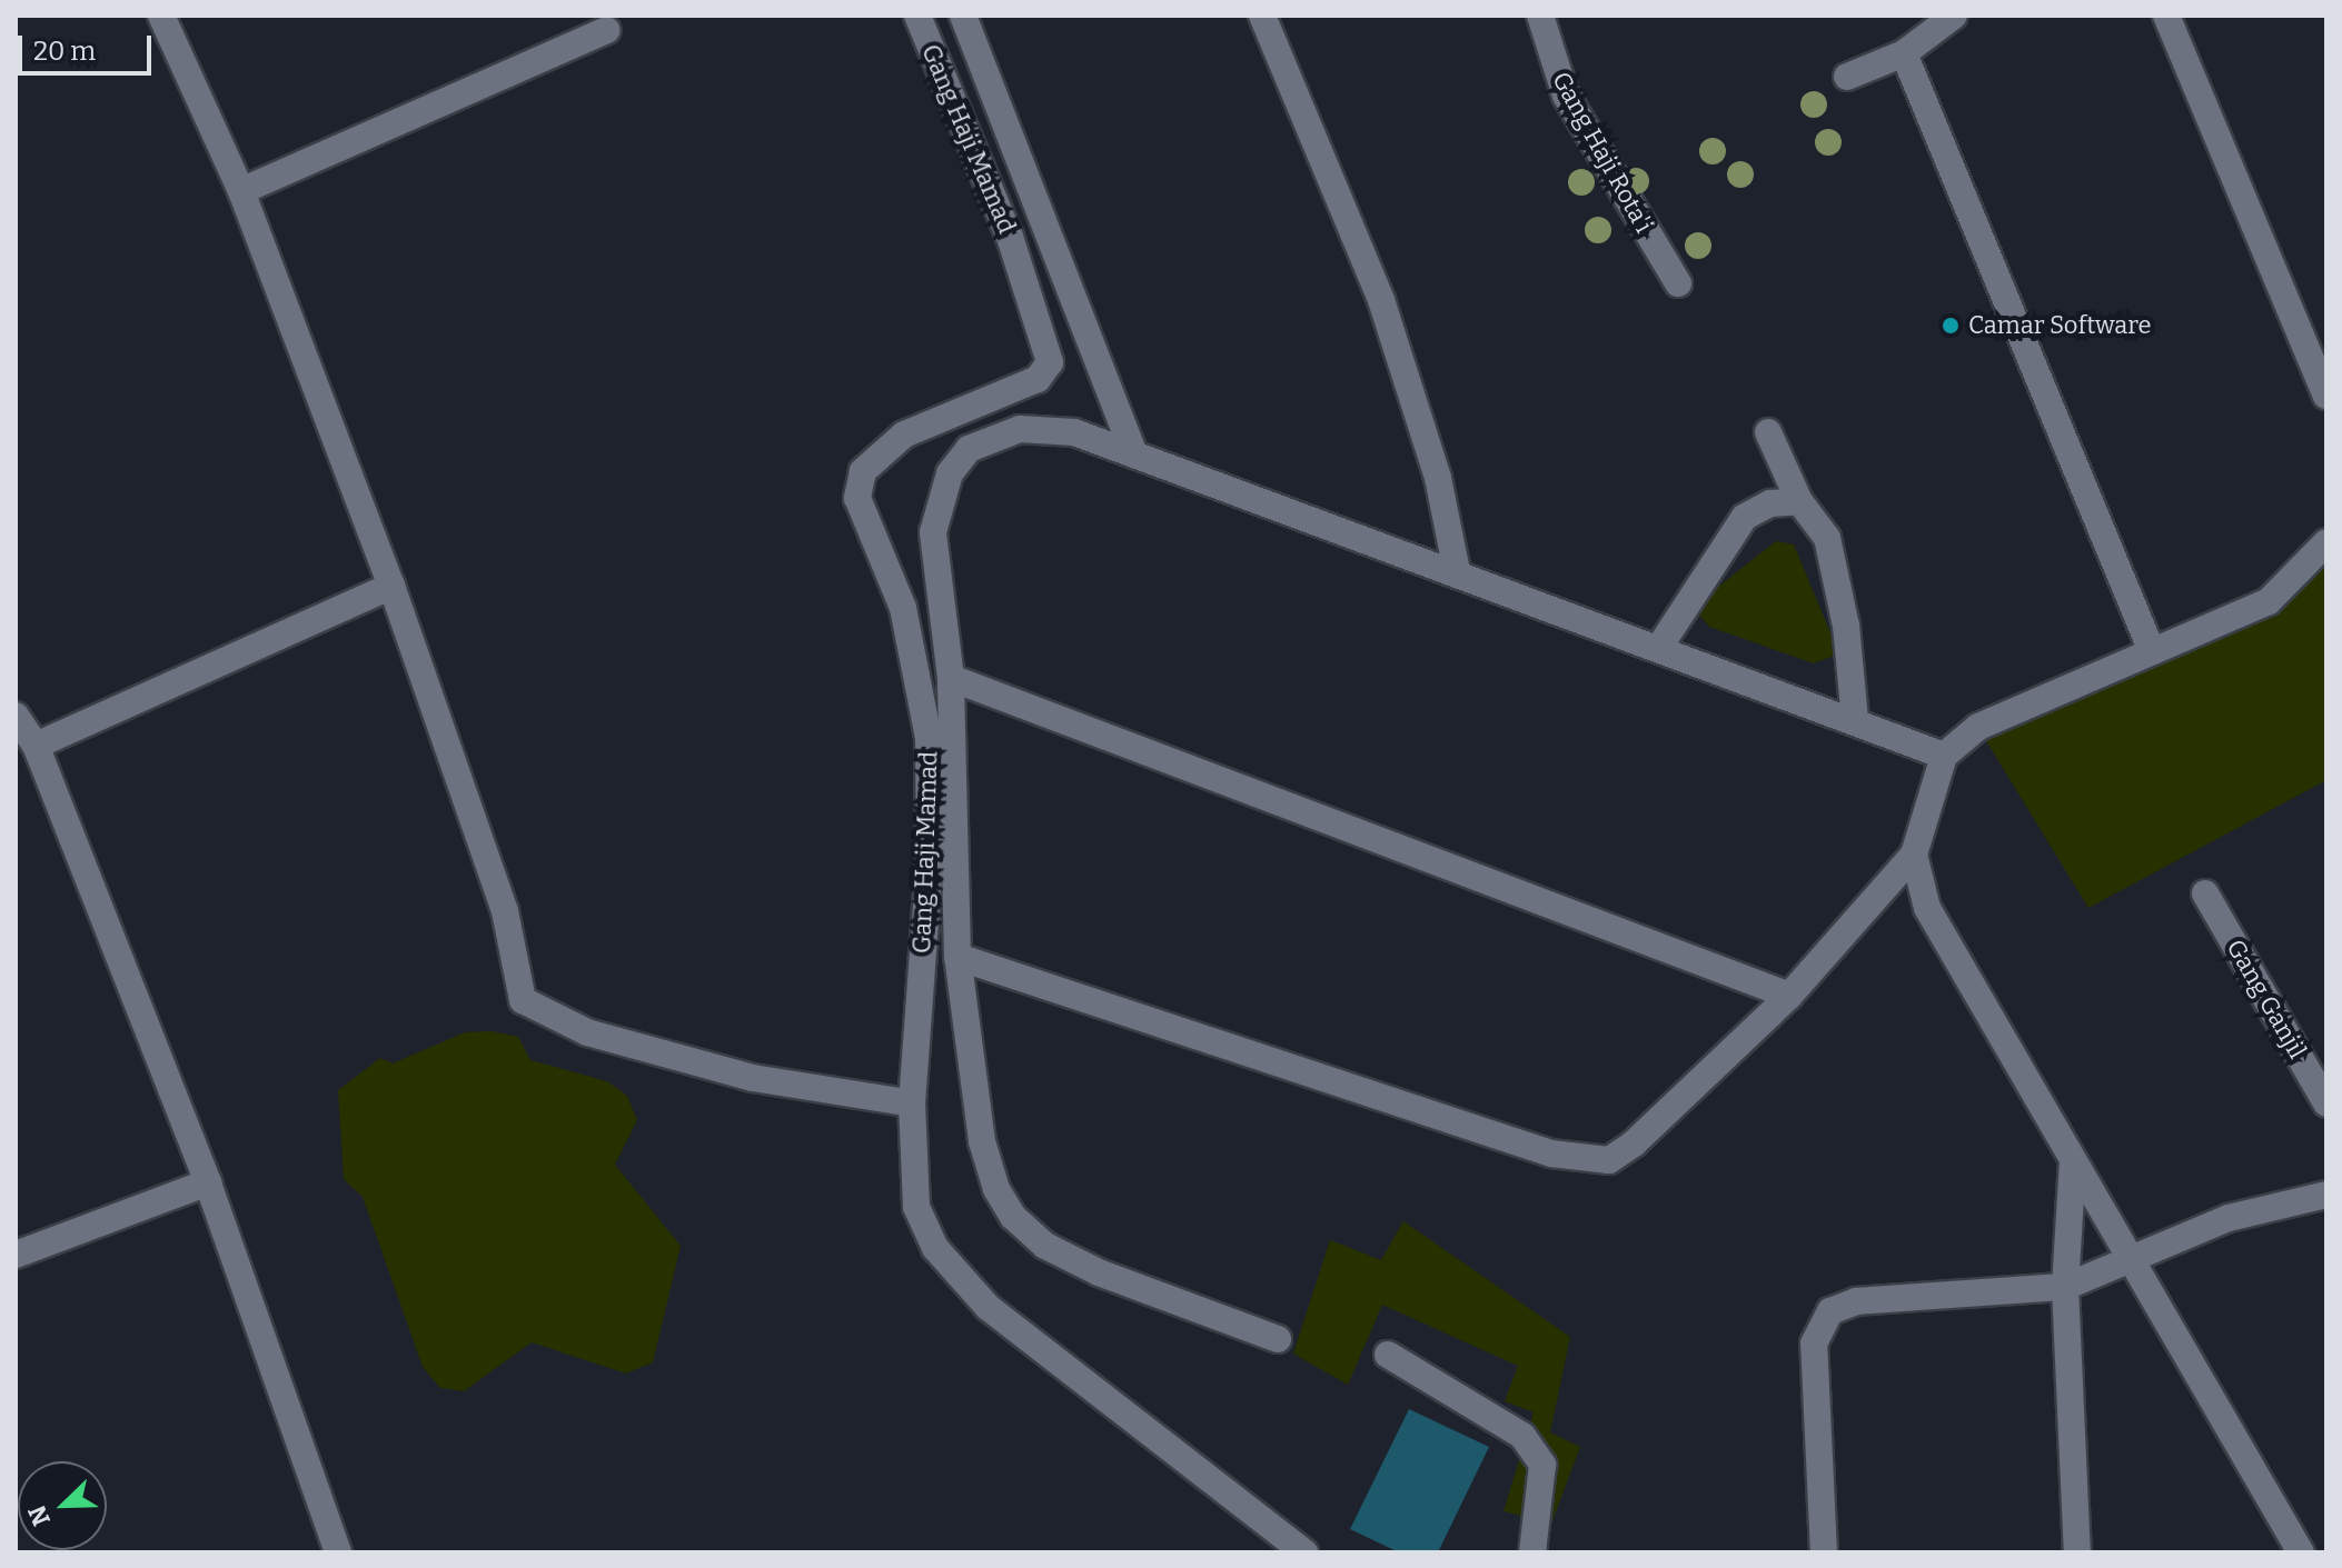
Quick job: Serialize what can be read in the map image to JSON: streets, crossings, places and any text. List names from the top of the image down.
{
  "streets": {
    "street": ["Gang Haji Mamad", "Gang Haji Rota'i", "Gang Ganjil"]
  },
  "places": ["Camar Software"],
  "scale_bar": "20 m",
  "north": "bottom left"
}
